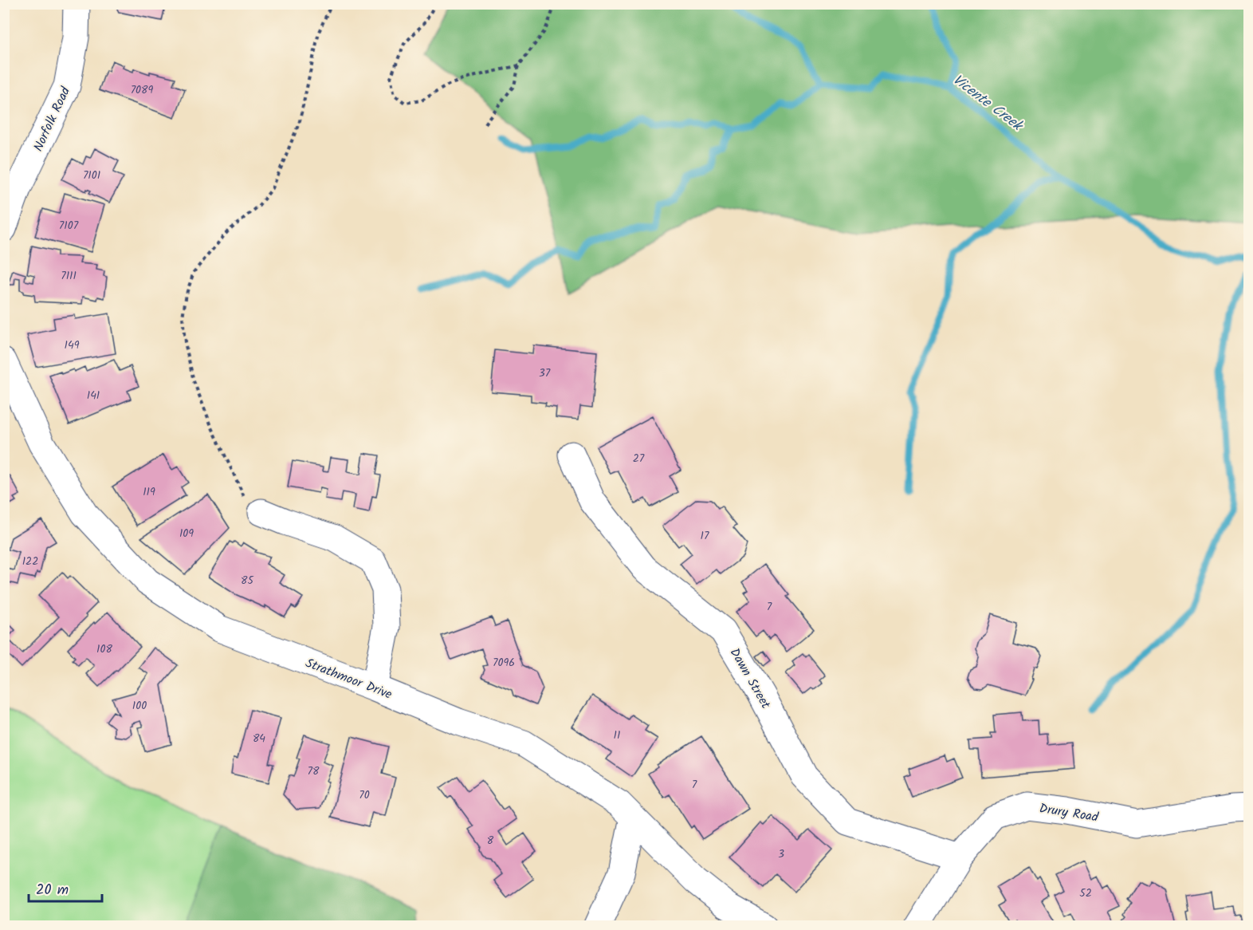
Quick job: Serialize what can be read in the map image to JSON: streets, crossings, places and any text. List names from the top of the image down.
{
  "streets": {
    "street": [
      "Norfolk Road",
      "Strathmoor Drive",
      "Dawn Street",
      "Drury Road"
    ]
  },
  "crossings": [
    ["Dawn Street", "Drury Road"]
  ],
  "water": ["Vicente Creek"],
  "house_numbers": [
    "7089",
    "7101",
    "7107",
    "7111",
    "149",
    "37",
    "141",
    "27",
    "119",
    "109",
    "17",
    "122",
    "85",
    "7",
    "108",
    "7096",
    "100",
    "11",
    "84",
    "78",
    "7",
    "70",
    "8",
    "3",
    "52"
  ],
  "scale_bar": "20 m"
}
